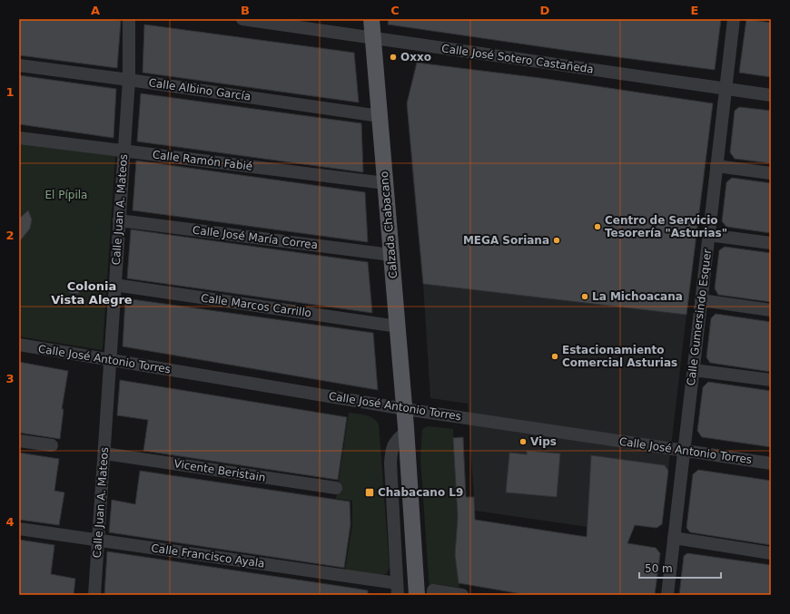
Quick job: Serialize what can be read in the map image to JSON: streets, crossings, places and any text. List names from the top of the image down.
{
  "streets": {
    "main road": ["Calzada Chabacano"],
    "street": [
      "Calle José Sotero Castañeda",
      "Calle Albino García",
      "Calle Ramón Fabié",
      "Calle Juan A. Mateos",
      "Calle José María Correa",
      "Calle Marcos Carrillo",
      "Calle Gumersindo Esquer",
      "Calle José Antonio Torres",
      "Vicente Beristain",
      "Calle Francisco Ayala"
    ]
  },
  "crossings": [
    ["Calle José Sotero Castañeda", "Calzada Chabacano"],
    ["Calle José Sotero Castañeda", "Calle Gumersindo Esquer"],
    ["Calle Albino García", "Calle Juan A. Mateos"],
    ["Calle Albino García", "Calzada Chabacano"],
    ["Calle Ramón Fabié", "Calle Juan A. Mateos"],
    ["Calle Ramón Fabié", "Calzada Chabacano"],
    ["Calle Juan A. Mateos", "Calle José María Correa"],
    ["Calle Juan A. Mateos", "Calle Marcos Carrillo"],
    ["Calle Juan A. Mateos", "Calle José Antonio Torres"],
    ["Calle Juan A. Mateos", "Vicente Beristain"],
    ["Calle Juan A. Mateos", "Calle Francisco Ayala"],
    ["Calzada Chabacano", "Calle José María Correa"],
    ["Calzada Chabacano", "Calle Marcos Carrillo"],
    ["Calzada Chabacano", "Calle José Antonio Torres"],
    ["Calle Gumersindo Esquer", "Calle José Antonio Torres"]
  ],
  "districts": ["Colonia Vista Alegre"],
  "parks": ["El Pípila"],
  "places": {
    "other": [
      "Oxxo",
      "Centro de Servicio Tesorería \"Asturias\"",
      "MEGA Soriana",
      "La Michoacana",
      "Estacionamiento Comercial Asturias",
      "Vips"
    ],
    "transit": ["Chabacano L9"]
  },
  "scale_bar": "50 m",
  "grid": {
    "columns": [
      "A",
      "B",
      "C",
      "D",
      "E"
    ],
    "rows": [
      "1",
      "2",
      "3",
      "4"
    ]
  }
}
